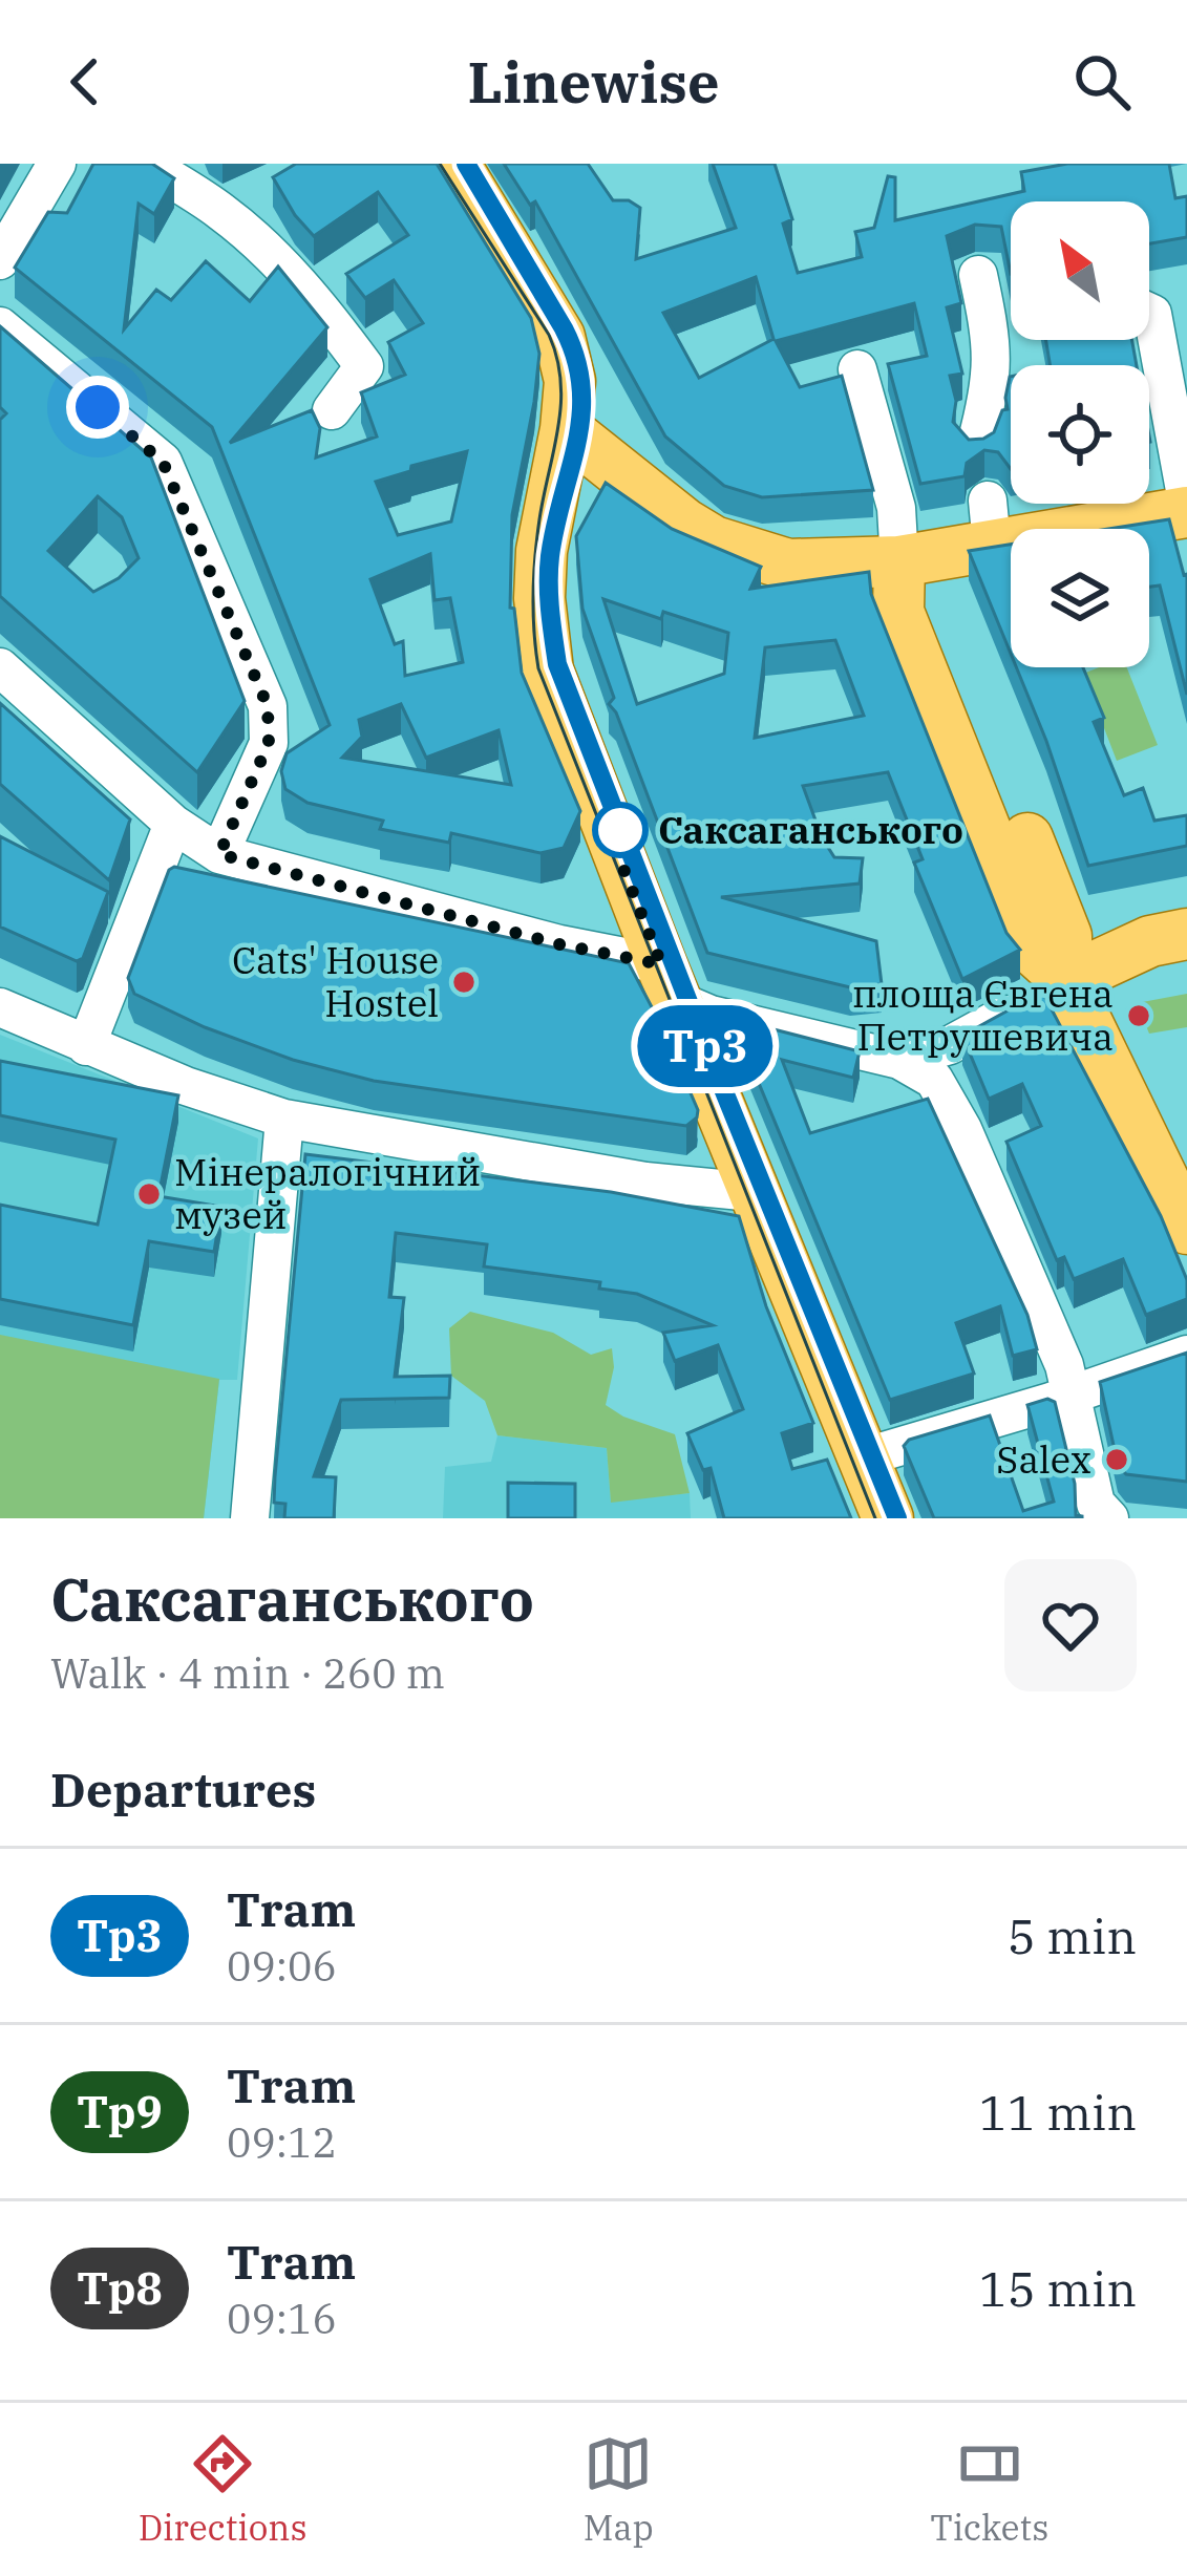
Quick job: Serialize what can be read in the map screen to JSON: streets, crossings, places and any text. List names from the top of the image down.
{
  "places": [
    "Саксаганського",
    "Cats' House Hostel",
    "площа Євгена Петрушевича",
    "Мінералогічний музей",
    "Salex"
  ],
  "lines": ["tram line Тр3"],
  "north": "top left",
  "page": {
    "header": "Linewise",
    "on_map": "Тр3",
    "heading": [
      ["Саксаганського", "Walk · 4 min · 260 m"],
      "Departures"
    ],
    "list": [
      {
        "mark": "Тр3",
        "name": "Tram",
        "note": "09:06",
        "value": "5 min"
      },
      {
        "mark": "Тр9",
        "name": "Tram",
        "note": "09:12",
        "value": "11 min"
      },
      {
        "mark": "Тр8",
        "name": "Tram",
        "note": "09:16",
        "value": "15 min"
      }
    ],
    "tabs": ["Directions", "Map", "Tickets"]
  }
}
